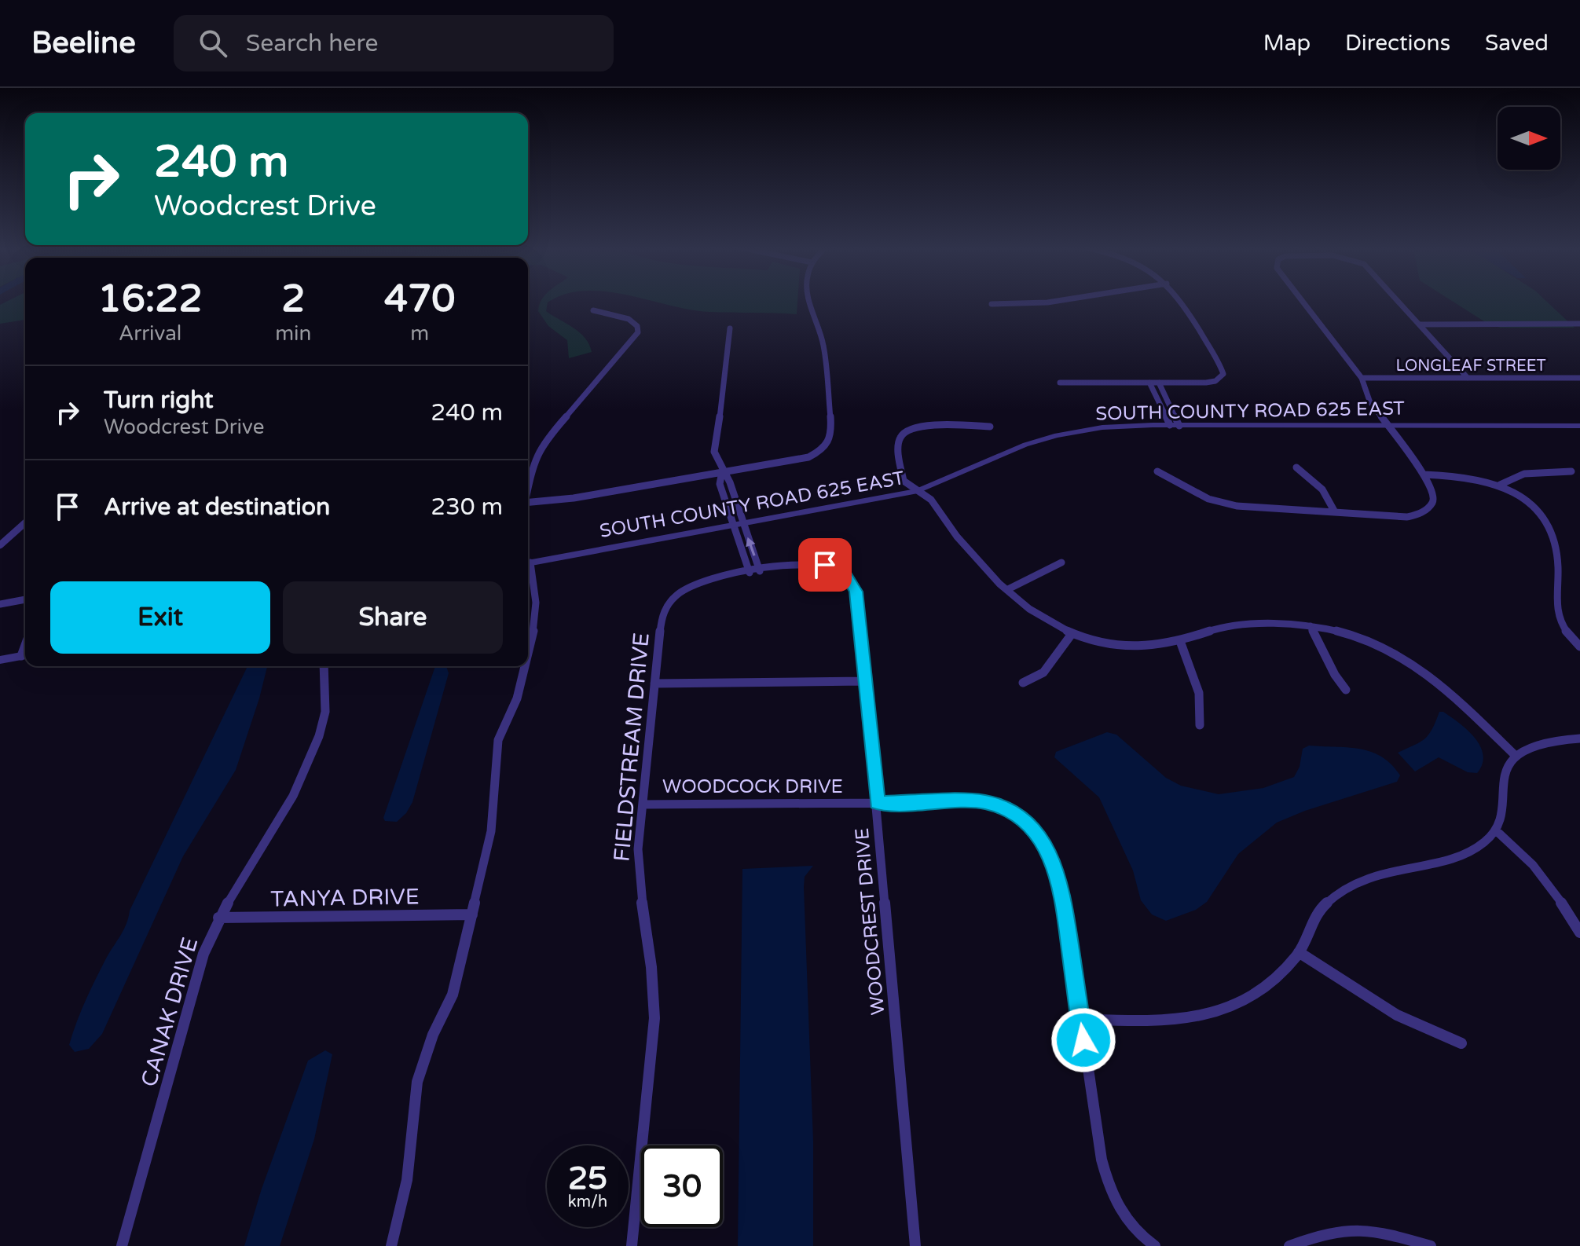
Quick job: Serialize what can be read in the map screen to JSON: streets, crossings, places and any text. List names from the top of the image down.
{
  "streets": {
    "street": [
      "LONGLEAF STREET",
      "SOUTH COUNTY ROAD 625 EAST",
      "FIELDSTREAM DRIVE",
      "WOODCOCK DRIVE",
      "TANYA DRIVE",
      "WOODCREST DRIVE",
      "CANAK DRIVE"
    ]
  },
  "crossings": [
    ["FIELDSTREAM DRIVE", "WOODCOCK DRIVE"],
    ["FIELDSTREAM DRIVE", "WOODCREST DRIVE"],
    ["WOODCOCK DRIVE", "WOODCREST DRIVE"],
    ["TANYA DRIVE", "CANAK DRIVE"]
  ],
  "north": "right",
  "page": {
    "header": "Beeline",
    "search": "Search here",
    "nav": ["Map", "Directions", "Saved"],
    "turn": ["240 m", "Woodcrest Drive"],
    "eta": [
      "16:22",
      "Arrival",
      "2",
      "min",
      "470",
      "m"
    ],
    "list": [
      {
        "name": "Turn right",
        "note": "Woodcrest Drive",
        "value": "240 m"
      },
      {
        "name": "Arrive at destination",
        "value": "230 m"
      }
    ],
    "buttons": ["Exit", "Share"],
    "speed": "25 km/h",
    "limit": "30"
  }
}
